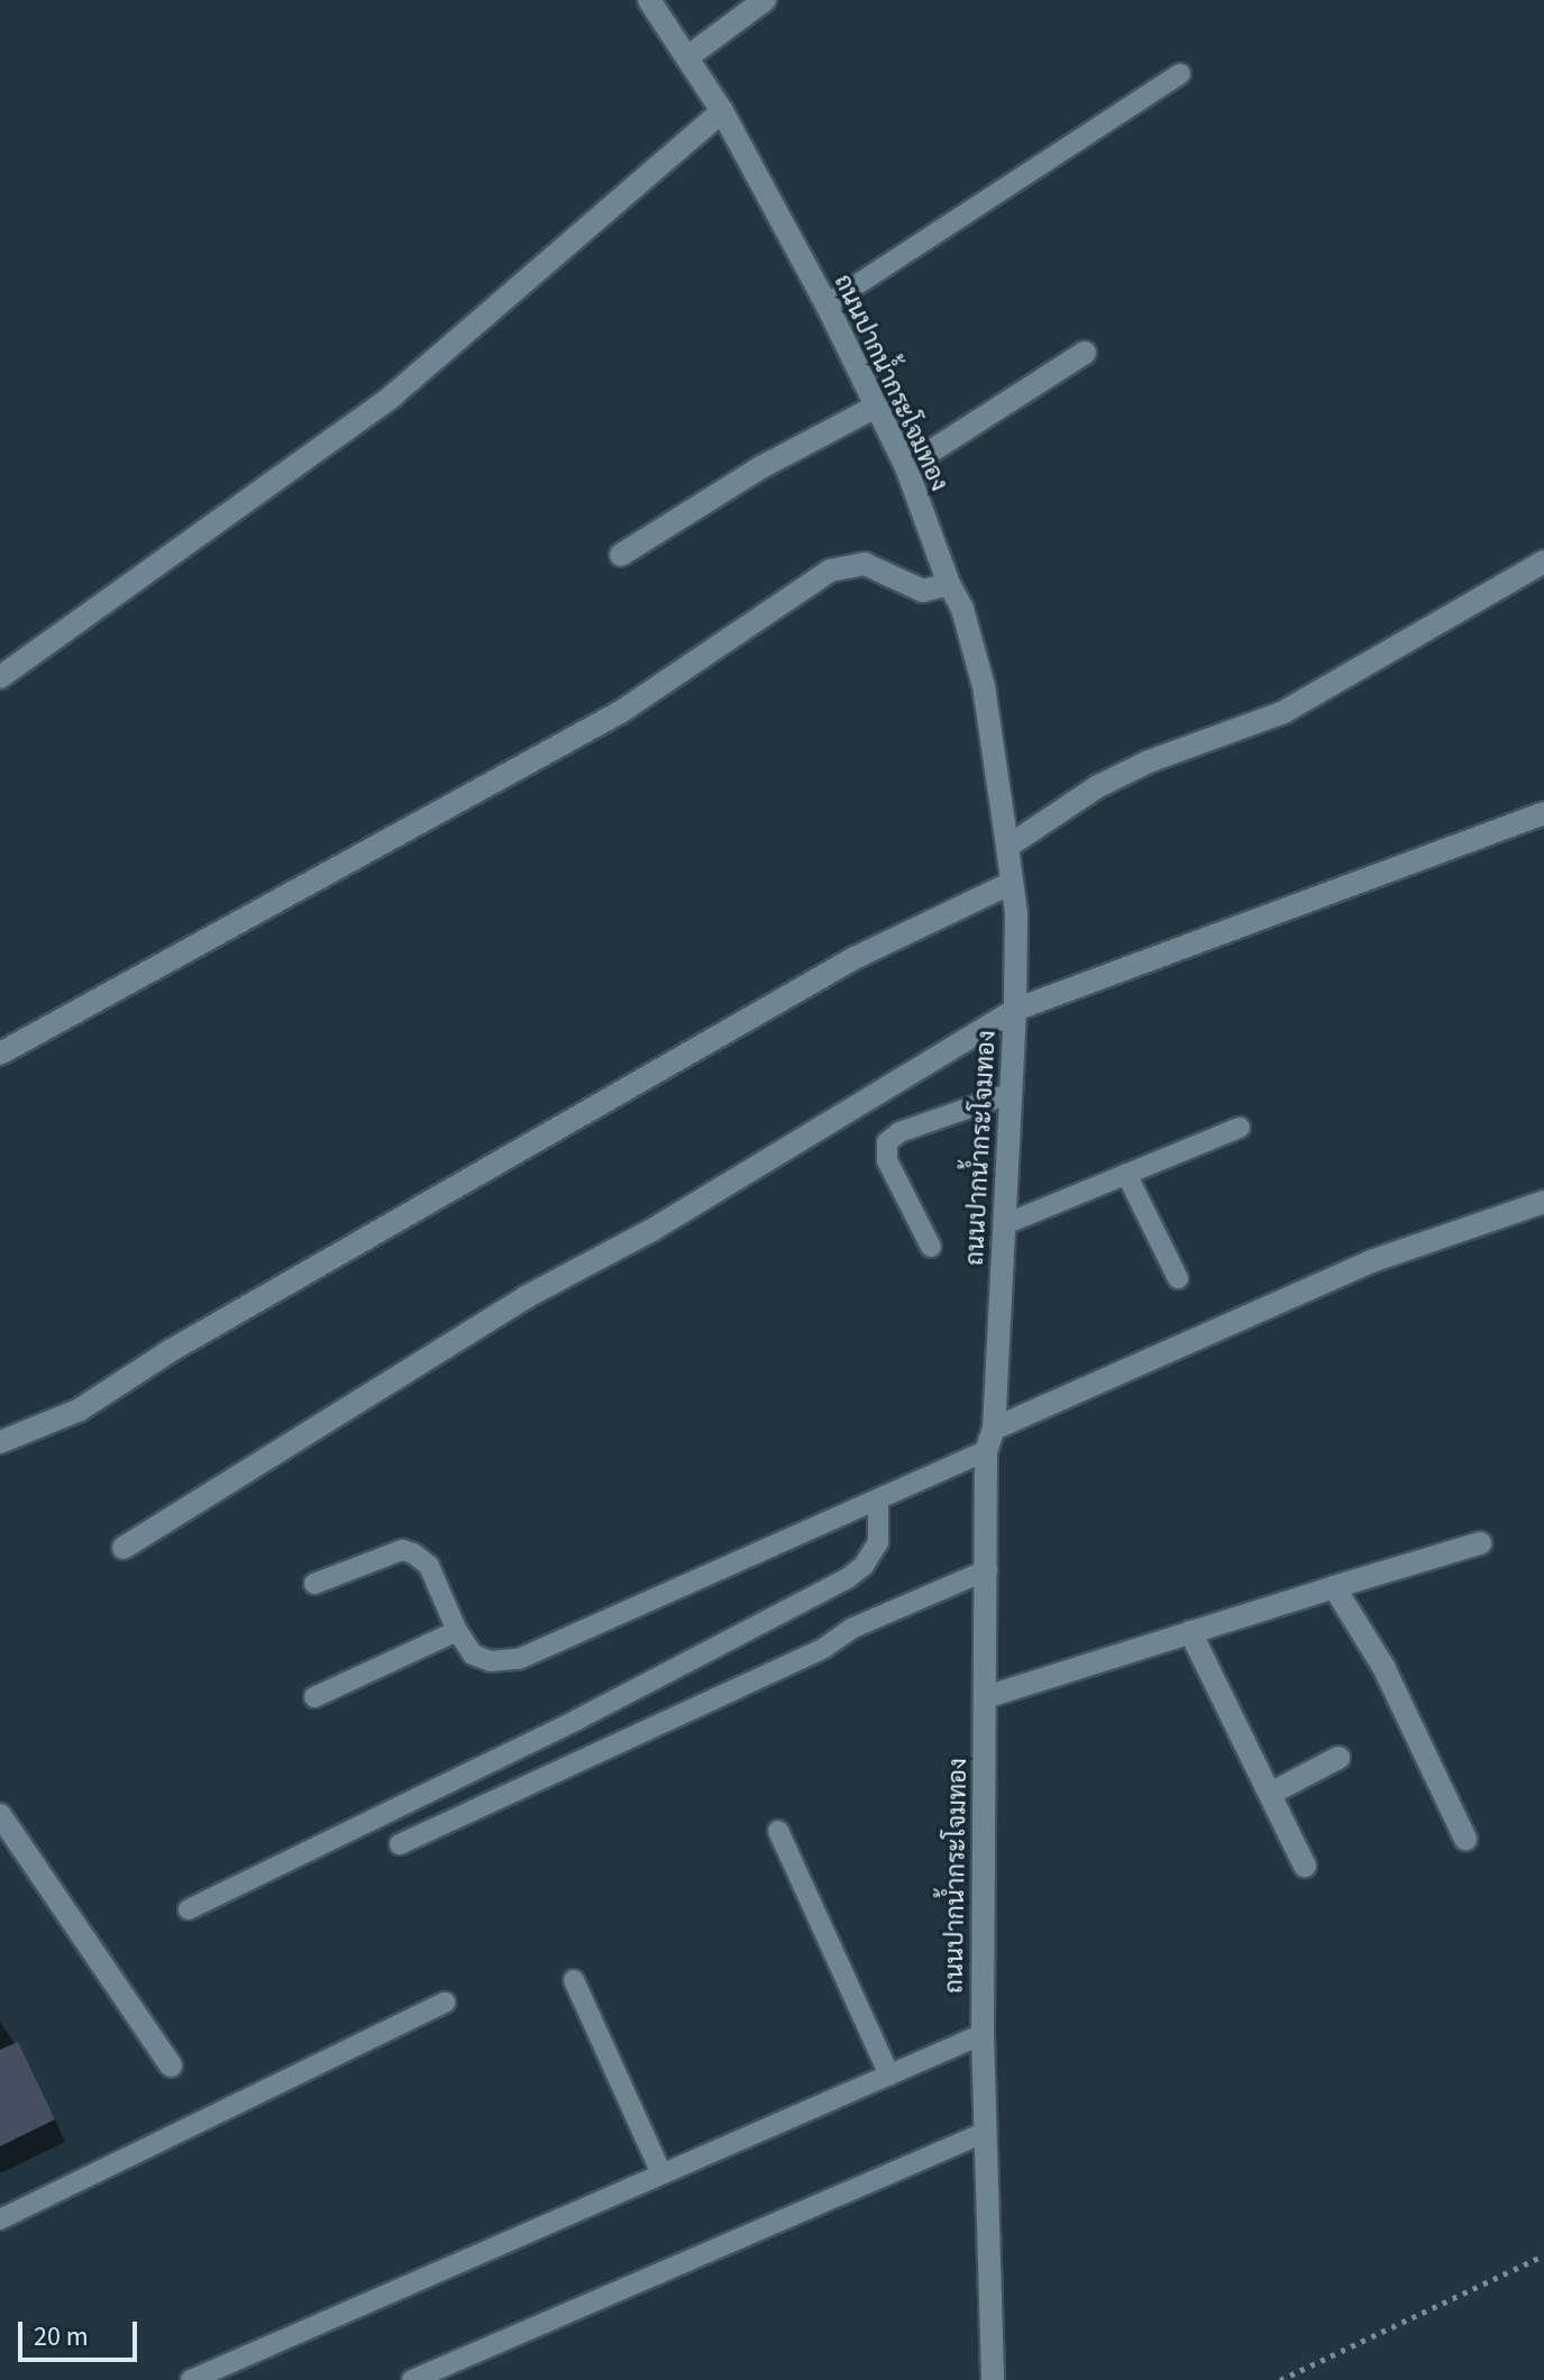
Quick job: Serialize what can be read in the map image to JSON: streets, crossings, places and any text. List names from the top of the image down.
{
  "streets": {
    "street": ["ถนนปากน้ำกระโจมทอง"]
  },
  "scale_bar": "20 m"
}
